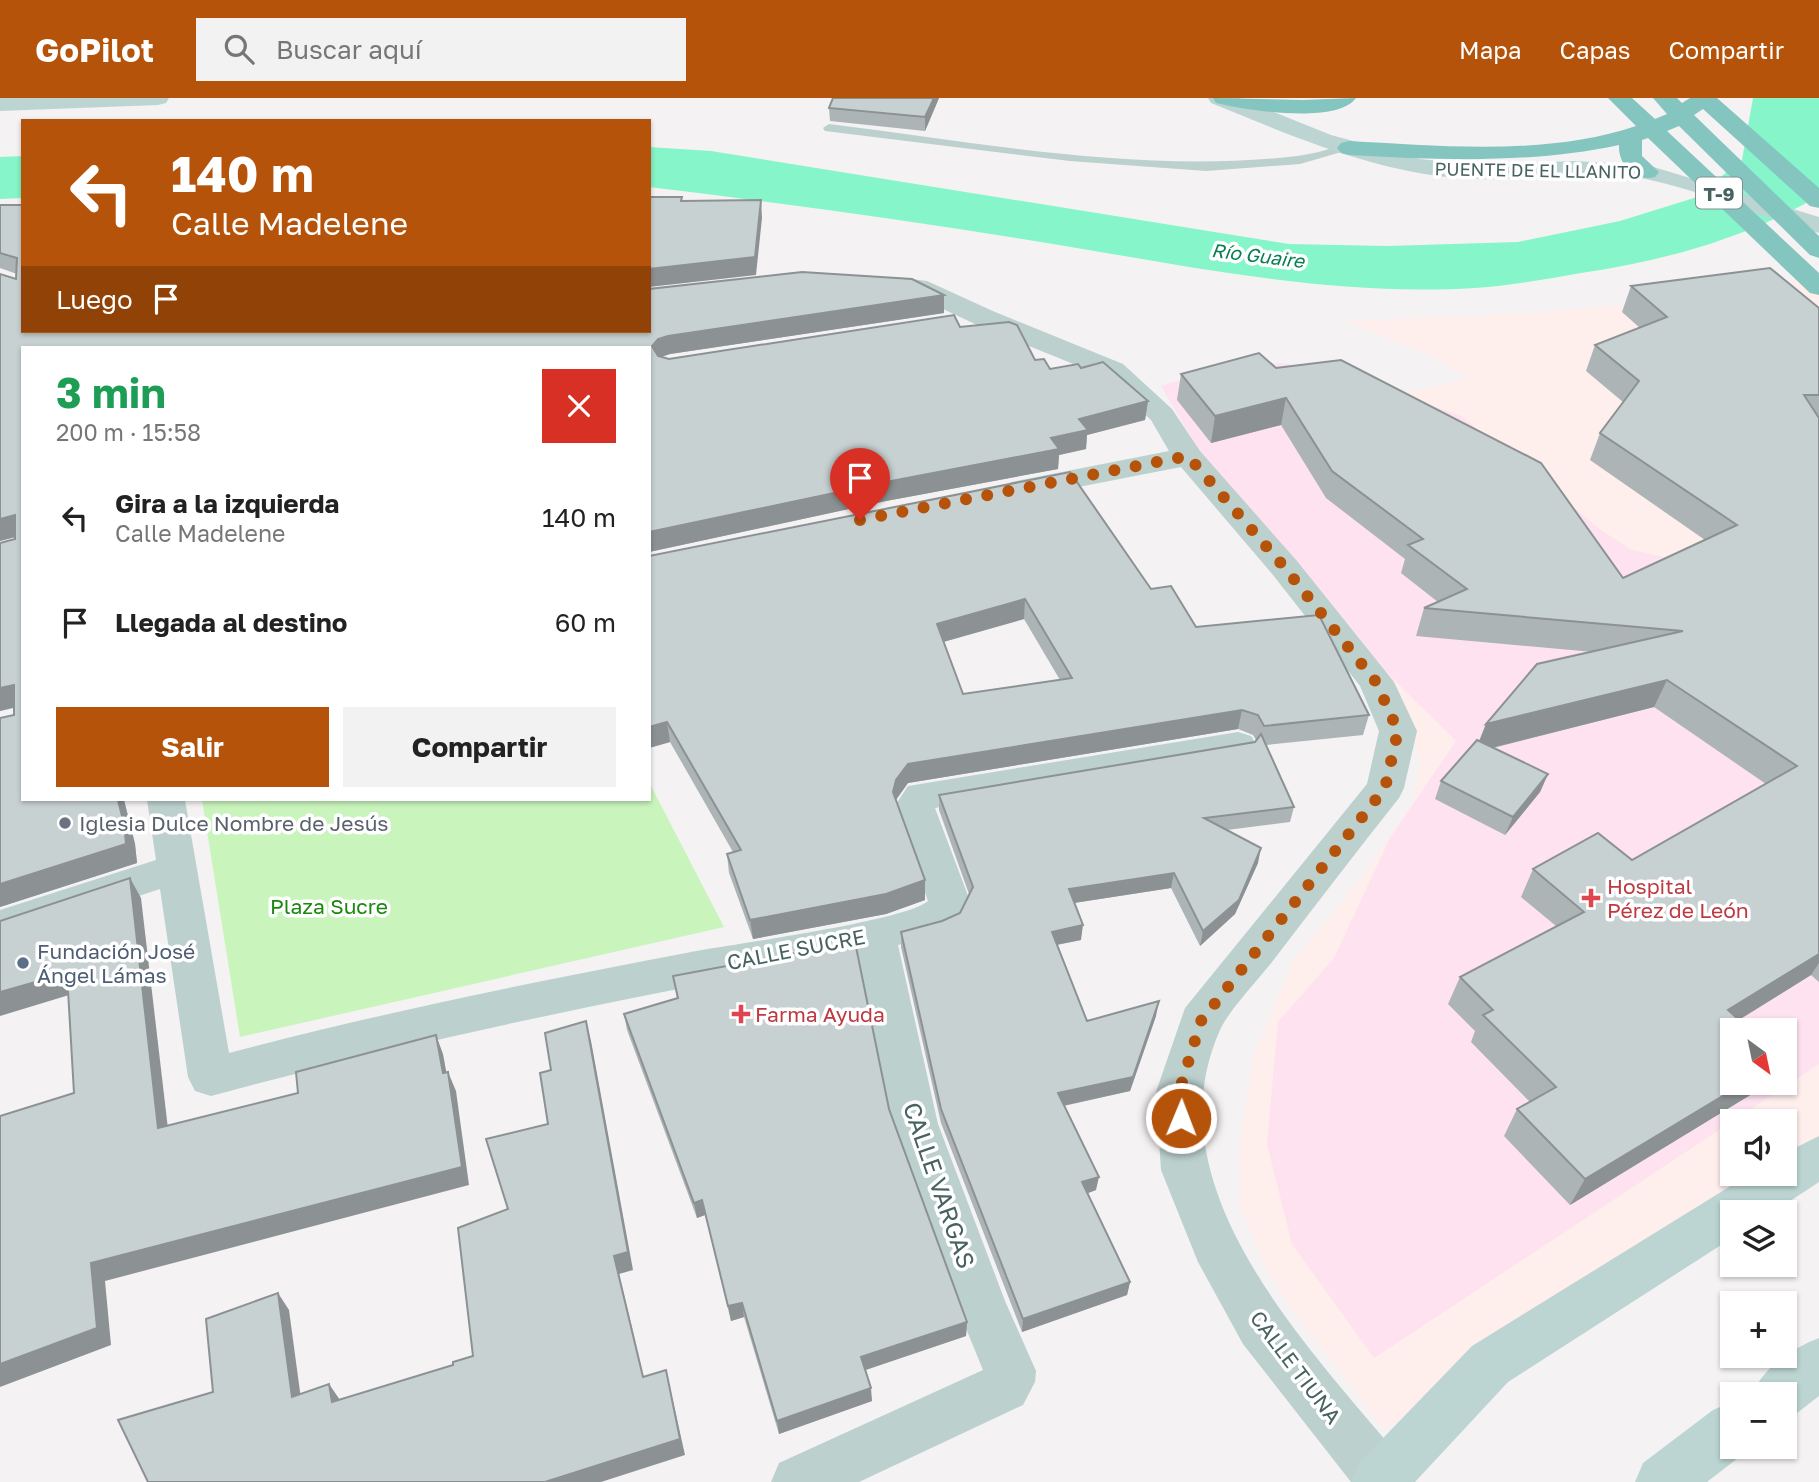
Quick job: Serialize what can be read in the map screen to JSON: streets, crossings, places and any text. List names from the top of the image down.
{
  "streets": {
    "highway": ["T-9"],
    "street": [
      "PUENTE DE EL LLANITO",
      "CALLE SUCRE",
      "CALLE VARGAS",
      "CALLE TIUNA"
    ]
  },
  "crossings": [
    ["CALLE SUCRE", "CALLE VARGAS"]
  ],
  "water": ["Río Guaire"],
  "parks": ["Plaza Sucre"],
  "places": {
    "other": ["Iglesia Dulce Nombre de Jesús", "Fundación José Ángel Lámas"],
    "health": ["Hospital Pérez de León", "Farma Ayuda"]
  },
  "north": "bottom right",
  "page": {
    "header": "GoPilot",
    "search": "Buscar aquí",
    "nav": ["Mapa", "Capas", "Compartir"],
    "turn": ["140 m", "Calle Madelene"],
    "then": "Luego",
    "heading": ["3 min", "200 m · 15:58"],
    "list": [
      {
        "name": "Gira a la izquierda",
        "note": "Calle Madelene",
        "value": "140 m"
      },
      {
        "name": "Llegada al destino",
        "value": "60 m"
      }
    ],
    "buttons": ["Salir", "Compartir"],
    "map_buttons": ["+", "−"]
  }
}
